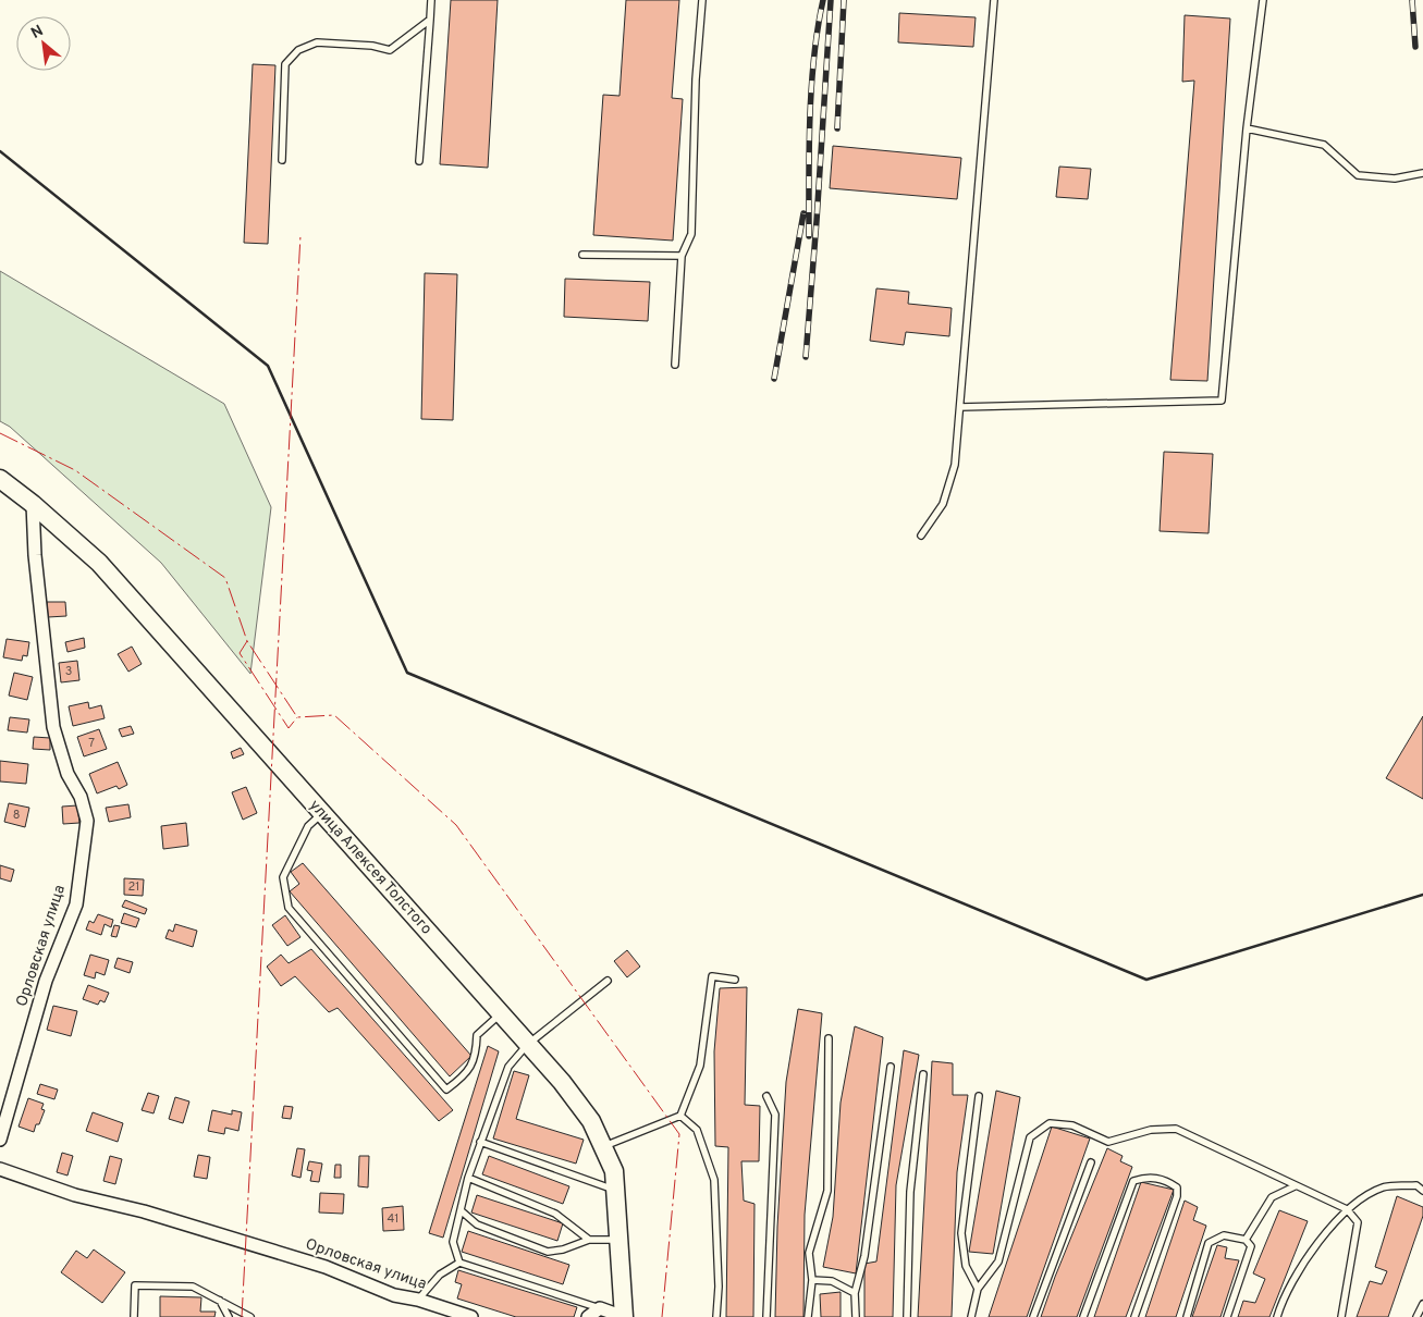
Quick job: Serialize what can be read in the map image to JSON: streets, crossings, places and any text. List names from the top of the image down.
{
  "streets": {
    "street": ["улица Алексея Толстого", "Орловская улица"]
  },
  "crossings": [
    ["улица Алексея Толстого", "Орловская улица"]
  ],
  "house_numbers": [
    "3",
    "7",
    "8",
    "21",
    "41"
  ],
  "north": "top left"
}
